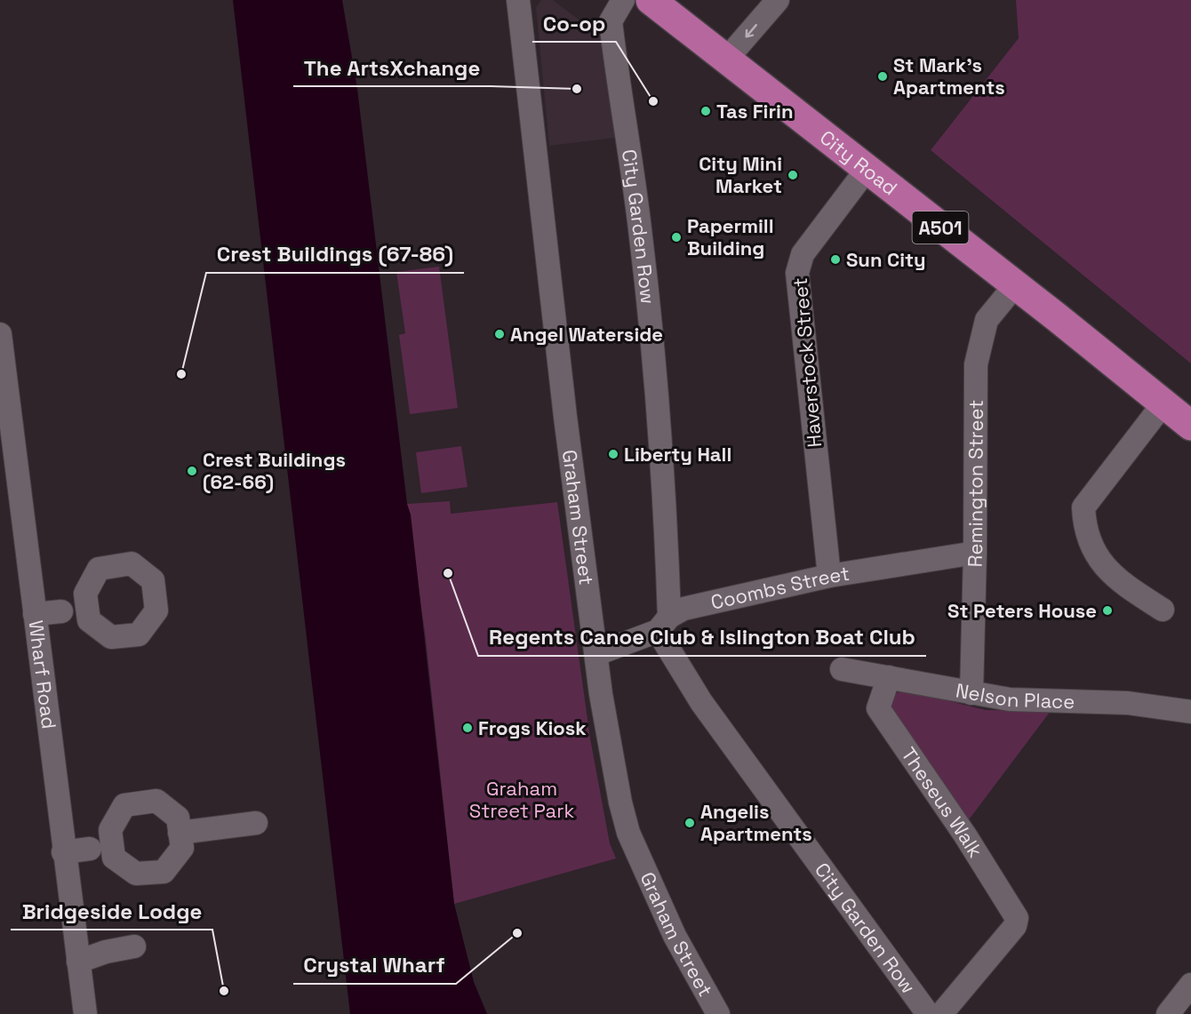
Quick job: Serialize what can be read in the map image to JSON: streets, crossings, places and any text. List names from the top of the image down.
{
  "streets": {
    "highway": ["City Road", "A501"],
    "street": [
      "City Garden Row",
      "Haverstock Street",
      "Remington Street",
      "Graham Street",
      "Coombs Street",
      "Wharf Road",
      "Nelson Place",
      "Theseus Walk"
    ]
  },
  "crossings": [
    ["City Road", "Haverstock Street"],
    ["City Road", "Remington Street"],
    ["City Garden Row", "Coombs Street"],
    ["Haverstock Street", "Coombs Street"],
    ["Remington Street", "Coombs Street"],
    ["Remington Street", "Nelson Place"],
    ["Graham Street", "Coombs Street"],
    ["Nelson Place", "Theseus Walk"]
  ],
  "parks": ["Graham Street Park"],
  "places": [
    "St Mark's Apartments",
    "The ArtsXchange",
    "Co-op",
    "Tas Firin",
    "City Mini Market",
    "Papermill Building",
    "Sun City",
    "Angel Waterside",
    "Crest Buildings (67-86)",
    "Liberty Hall",
    "Crest Buildings (62-66)",
    "Regents Canoe Club & Islington Boat Club",
    "St Peters House",
    "Frogs Kiosk",
    "Angelis Apartments",
    "Crystal Wharf",
    "Bridgeside Lodge"
  ]
}
